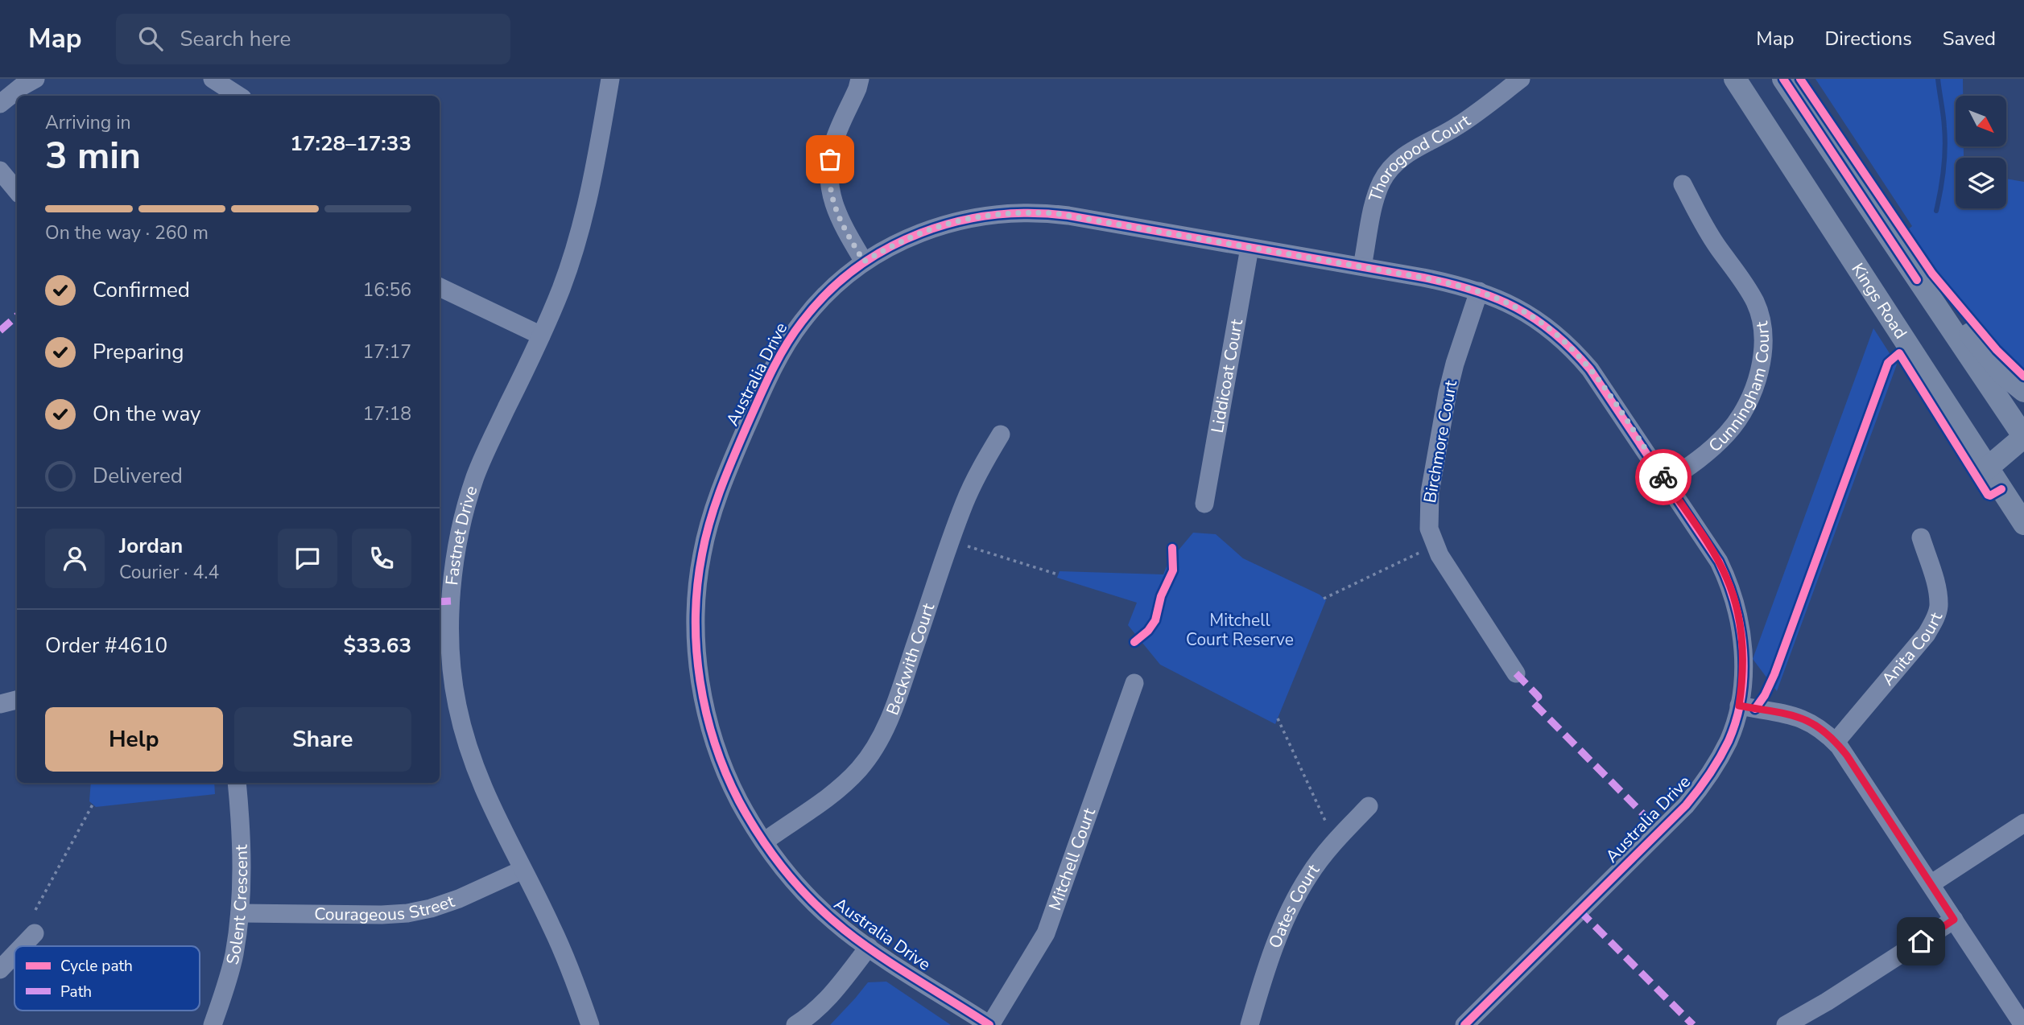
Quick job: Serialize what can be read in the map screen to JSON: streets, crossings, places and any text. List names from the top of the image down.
{
  "streets": {
    "main road": ["Kings Road"],
    "street": [
      "Thorogood Court",
      "Australia Drive",
      "Liddicoat Court",
      "Cunningham Court",
      "Birchmore Court",
      "Fastnet Drive",
      "Anita Court",
      "Beckwith Court",
      "Mitchell Court",
      "Solent Crescent",
      "Courageous Street",
      "Oates Court"
    ]
  },
  "crossings": [
    ["Thorogood Court", "Australia Drive"],
    ["Australia Drive", "Liddicoat Court"],
    ["Australia Drive", "Cunningham Court"],
    ["Australia Drive", "Birchmore Court"],
    ["Australia Drive", "Beckwith Court"],
    ["Australia Drive", "Mitchell Court"],
    ["Fastnet Drive", "Courageous Street"],
    ["Solent Crescent", "Courageous Street"]
  ],
  "parks": ["Mitchell Court Reserve"],
  "legend": ["Cycle path", "Path"],
  "north": "bottom right",
  "page": {
    "header": "Map",
    "search": "Search here",
    "nav": ["Map", "Directions", "Saved"],
    "heading": ["3 min", "Arriving in", "17:28–17:33"],
    "panel": [
      "Jordan",
      "Courier · 4.4",
      "Order #4610",
      "$33.63"
    ],
    "bar": "On the way · 260 m",
    "list": [
      ["Confirmed", "16:56"],
      ["Preparing", "17:17"],
      ["On the way", "17:18"],
      "Delivered"
    ],
    "buttons": ["Help", "Share"]
  }
}
